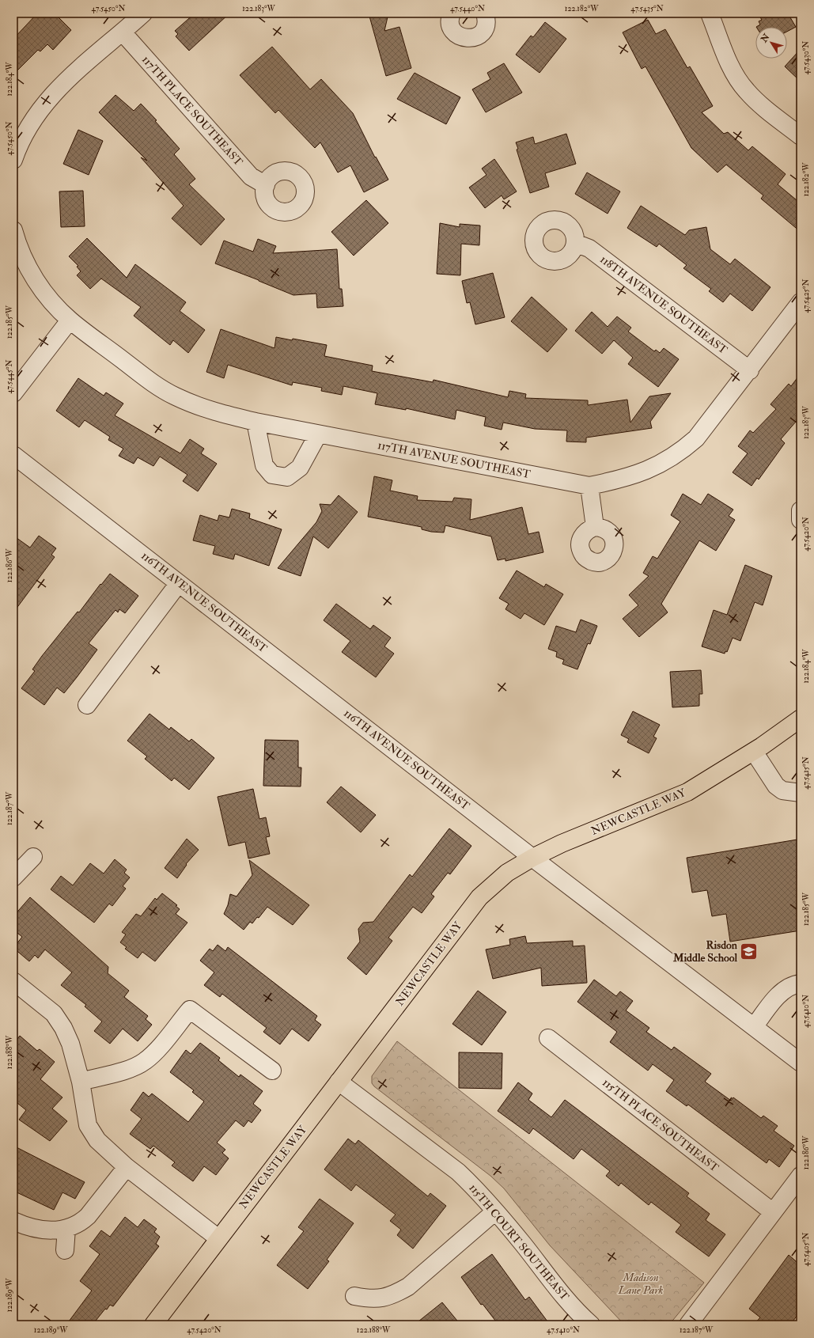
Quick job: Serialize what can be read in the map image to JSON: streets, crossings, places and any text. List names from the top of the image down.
{
  "streets": {
    "main road": ["NEWCASTLE WAY"],
    "street": [
      "117TH PLACE SOUTHEAST",
      "118TH AVENUE SOUTHEAST",
      "117TH AVENUE SOUTHEAST",
      "116TH AVENUE SOUTHEAST",
      "115TH PLACE SOUTHEAST",
      "115TH COURT SOUTHEAST"
    ]
  },
  "crossings": [
    ["116TH AVENUE SOUTHEAST", "NEWCASTLE WAY"],
    ["NEWCASTLE WAY", "115TH COURT SOUTHEAST"]
  ],
  "parks": ["Madison Lane Park"],
  "places": {
    "school or university": ["Risdon Middle School"]
  },
  "north": "top left",
  "coordinates": [
    "47.5450°N",
    "122.183°W",
    "47.5440°N",
    "122.182°W",
    "47.5435°N",
    "47.5430°N",
    "122.184°W",
    "47.5425°N",
    "122.185°W",
    "47.5445°N",
    "47.5420°N",
    "122.186°W",
    "47.5415°N",
    "122.187°W",
    "47.5410°N",
    "122.188°W",
    "47.5405°N",
    "122.189°W"
  ]
}
